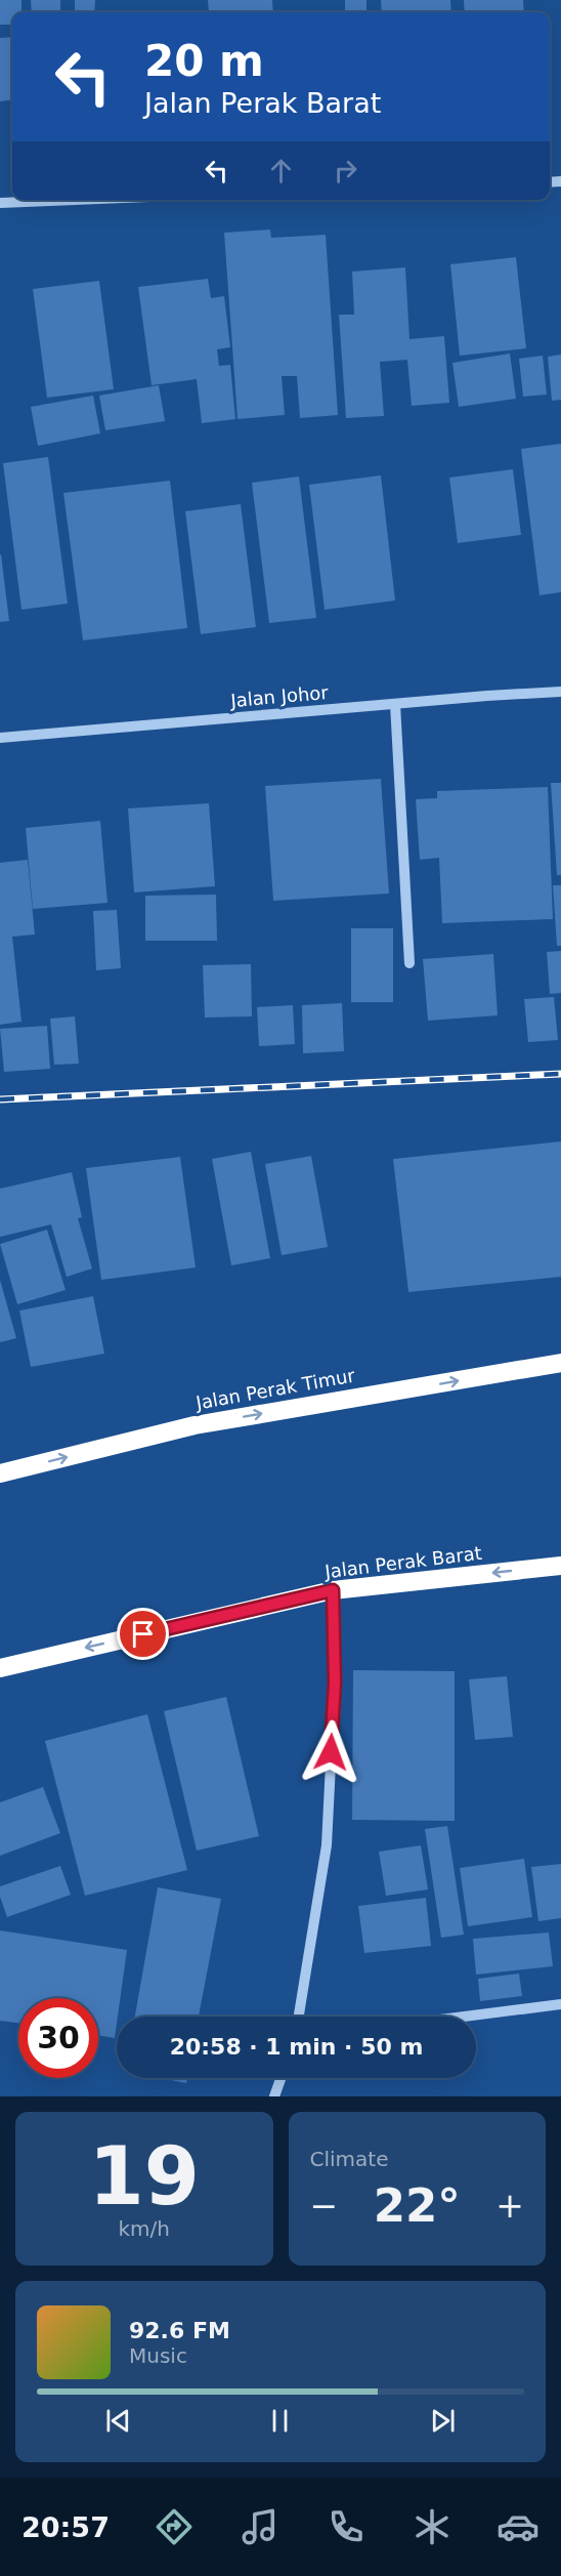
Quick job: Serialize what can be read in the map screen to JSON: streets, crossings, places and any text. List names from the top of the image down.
{
  "streets": {
    "highway": ["Jalan Perak Timur", "Jalan Perak Barat"],
    "street": ["Jalan Johor"]
  },
  "one_way": ["Jalan Perak Timur", "Jalan Perak Barat"],
  "page": {
    "turn": ["20 m", "Jalan Perak Barat"],
    "limit": "30",
    "trip": "20:58 · 1 min · 50 m",
    "tile": [
      ["19", "km/h"],
      "Climate"
    ],
    "heat": ["−", "22°", "+"],
    "song": ["92.6 FM", "Music"],
    "tabs": "20:57"
  }
}
